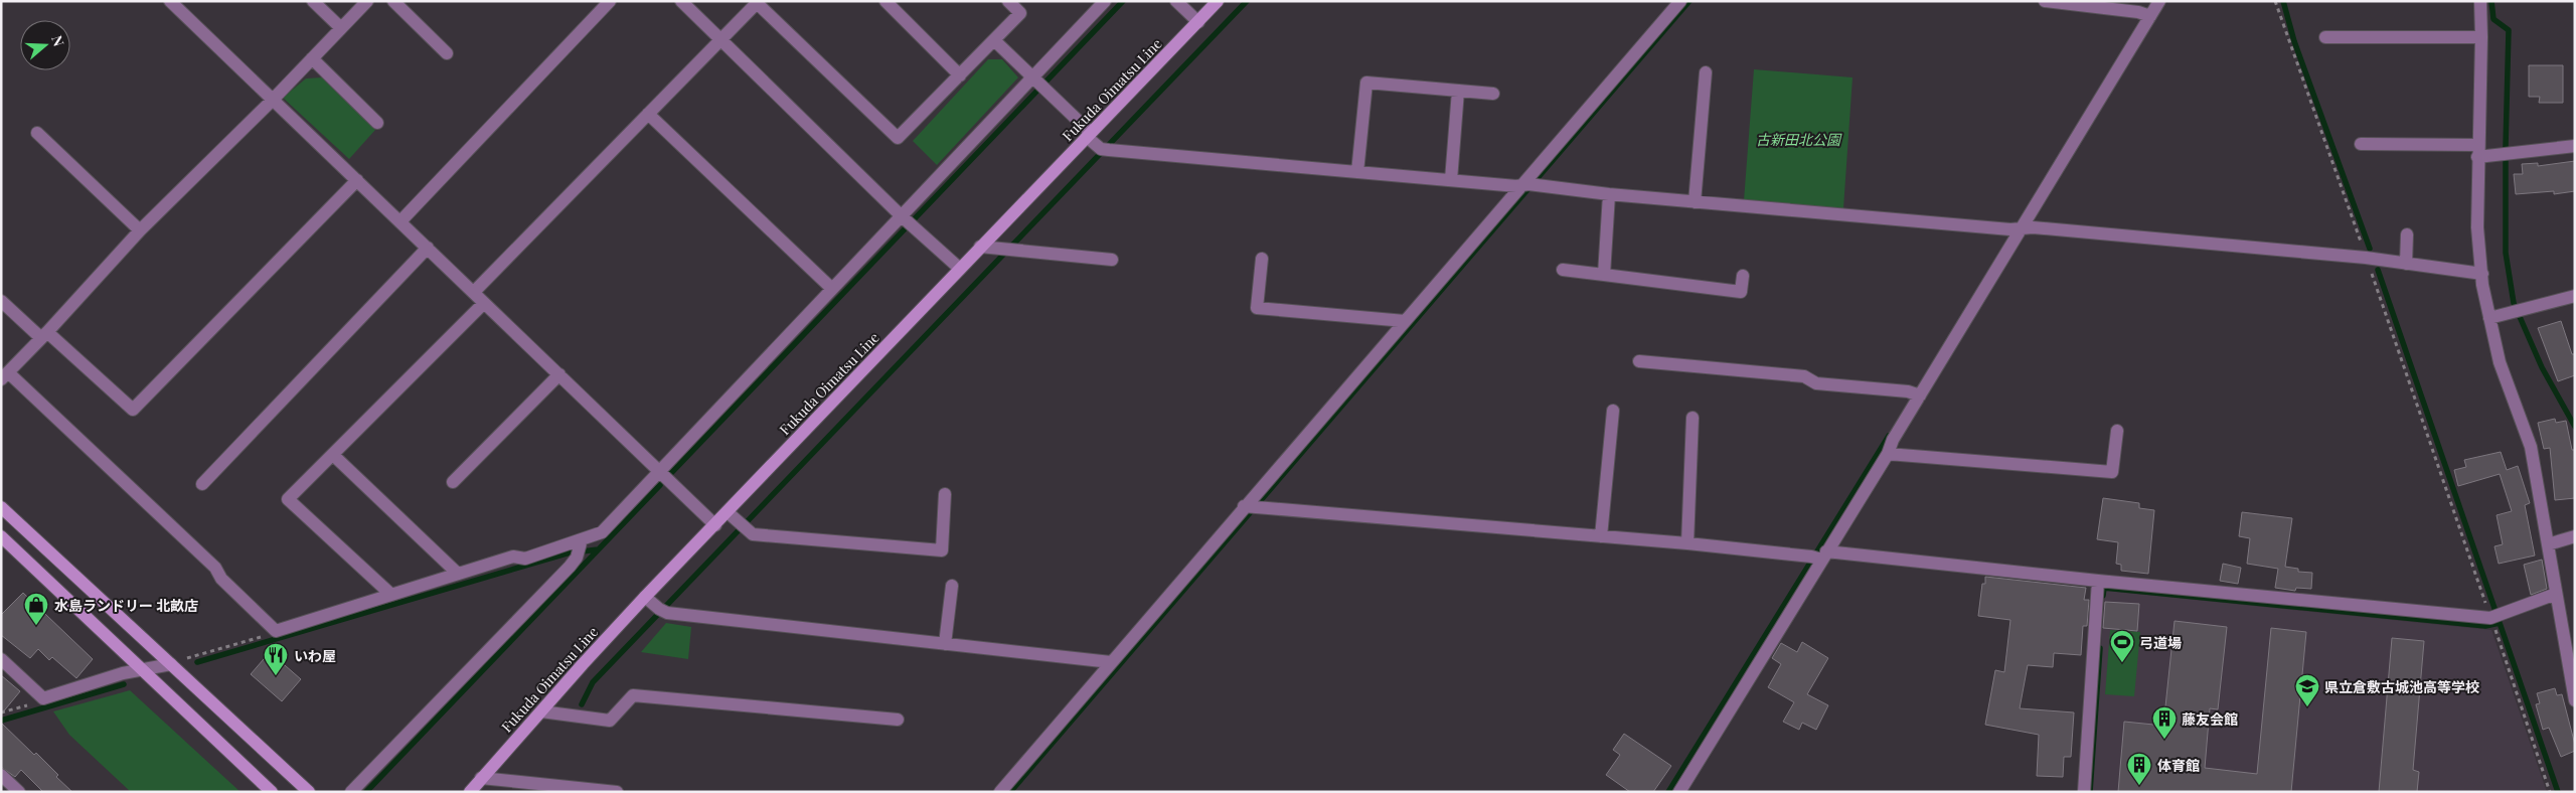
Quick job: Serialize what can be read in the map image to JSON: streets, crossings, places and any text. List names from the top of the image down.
{
  "streets": {
    "main road": ["Fukuda Oimatsu Line"]
  },
  "parks": ["古新田北公園"],
  "places": {
    "shop": ["水島ランドリー 北畝店"],
    "sports": ["弓道場"],
    "restaurant": ["いわ屋"],
    "school or university": ["県立倉敷古城池高等学校"],
    "building": ["藤友会館", "体育館"]
  },
  "north": "right"
}
